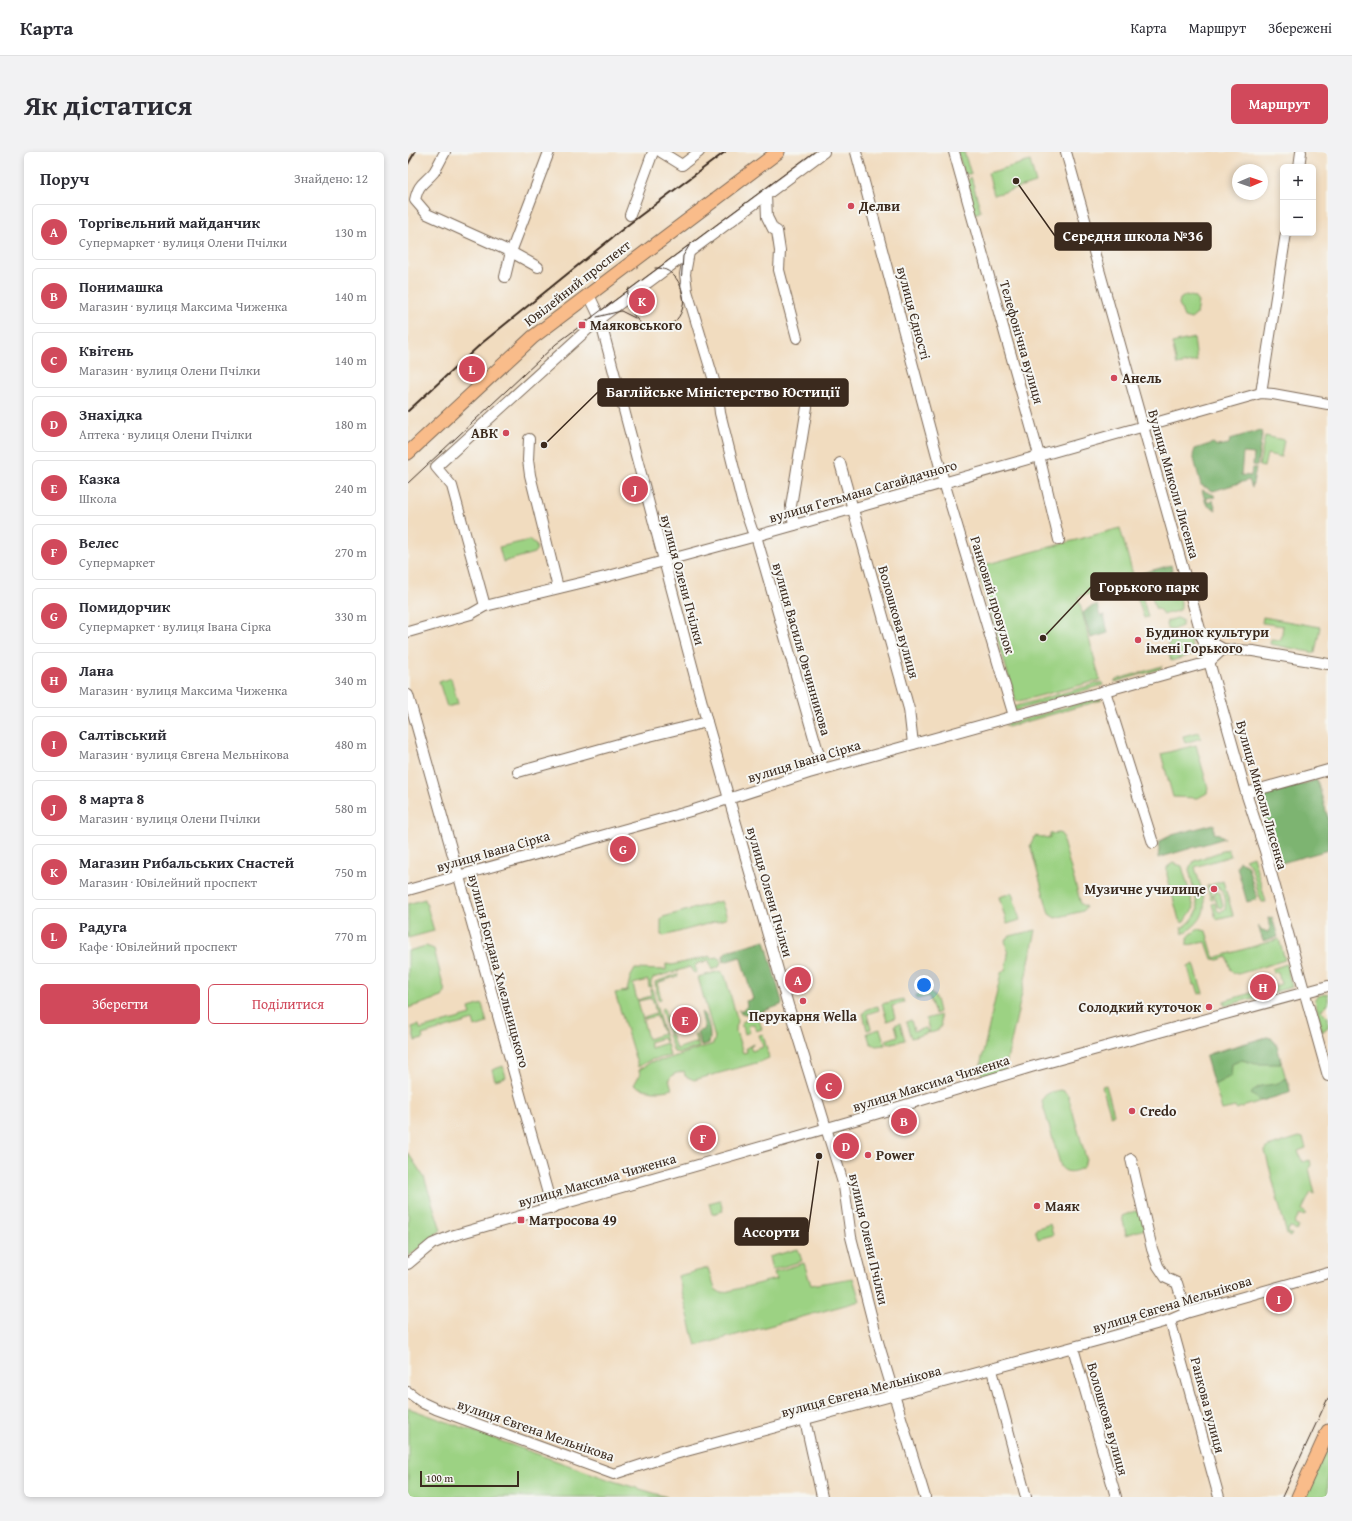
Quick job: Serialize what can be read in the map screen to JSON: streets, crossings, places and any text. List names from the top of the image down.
{
  "streets": {
    "main road": ["Ювілейний проспект"],
    "street": [
      "вулиця Єдності",
      "Телефонічна вулиця",
      "Вулиця Миколи Лисенка",
      "вулиця Гетьмана Сагайдачного",
      "вулиця Олени Пчілки",
      "Ранковий провулок",
      "Волошкова вулиця",
      "вулиця Василя Овчинникова",
      "вулиця Івана Сірка",
      "вулиця Богдана Хмельницького",
      "вулиця Максима Чиженка",
      "вулиця Євгена Мельнікова",
      "Ранкова вулиця"
    ]
  },
  "crossings": [
    ["Ювілейний проспект", "вулиця Олени Пчілки"],
    ["вулиця Єдності", "вулиця Гетьмана Сагайдачного"],
    ["вулиця Єдності", "Ранковий провулок"],
    ["Телефонічна вулиця", "вулиця Гетьмана Сагайдачного"],
    ["Вулиця Миколи Лисенка", "вулиця Гетьмана Сагайдачного"],
    ["Вулиця Миколи Лисенка", "вулиця Івана Сірка"],
    ["Вулиця Миколи Лисенка", "вулиця Максима Чиженка"],
    ["вулиця Гетьмана Сагайдачного", "вулиця Олени Пчілки"],
    ["вулиця Гетьмана Сагайдачного", "Ранковий провулок"],
    ["вулиця Гетьмана Сагайдачного", "Волошкова вулиця"],
    ["вулиця Гетьмана Сагайдачного", "вулиця Василя Овчинникова"],
    ["вулиця Олени Пчілки", "вулиця Івана Сірка"],
    ["вулиця Олени Пчілки", "вулиця Максима Чиженка"],
    ["вулиця Олени Пчілки", "вулиця Євгена Мельнікова"],
    ["Ранковий провулок", "вулиця Івана Сірка"],
    ["Волошкова вулиця", "вулиця Івана Сірка"],
    ["Волошкова вулиця", "вулиця Євгена Мельнікова"],
    ["вулиця Василя Овчинникова", "вулиця Івана Сірка"],
    ["вулиця Івана Сірка", "вулиця Богдана Хмельницького"],
    ["вулиця Богдана Хмельницького", "вулиця Максима Чиженка"],
    ["вулиця Євгена Мельнікова", "Ранкова вулиця"]
  ],
  "places": {
    "other": [
      "Середня школа №36",
      "Делви",
      "Анель",
      "АВК",
      "Баглійське Міністерство Юстиції",
      "Горького парк",
      "Будинок культури імені Горького",
      "Музичне училище",
      "Перукарня Wella",
      "Солодкий куточок",
      "Credo",
      "Power",
      "Ассорти",
      "Маяк"
    ],
    "transit": ["Маяковського", "Матросова 49"]
  },
  "scale_bar": "100 m",
  "north": "right",
  "page": {
    "header": "Карта",
    "nav": ["Карта", "Маршрут", "Збережені"],
    "title": "Як дістатися",
    "buttons": [
      "Маршрут",
      ["Зберегти", "Поділитися"]
    ],
    "heading": ["Поруч", "Знайдено: 12"],
    "map_buttons": ["+", "−"],
    "list": [
      {
        "mark": "A",
        "name": "Торгівельний майданчик",
        "note": "Супермаркет · вулиця Олени Пчілки",
        "value": "130 m"
      },
      {
        "mark": "B",
        "name": "Понимашка",
        "note": "Магазин · вулиця Максима Чиженка",
        "value": "140 m"
      },
      {
        "mark": "C",
        "name": "Квітень",
        "note": "Магазин · вулиця Олени Пчілки",
        "value": "140 m"
      },
      {
        "mark": "D",
        "name": "Знахідка",
        "note": "Аптека · вулиця Олени Пчілки",
        "value": "180 m"
      },
      {
        "mark": "E",
        "name": "Казка",
        "note": "Школа",
        "value": "240 m"
      },
      {
        "mark": "F",
        "name": "Велес",
        "note": "Супермаркет",
        "value": "270 m"
      },
      {
        "mark": "G",
        "name": "Помидорчик",
        "note": "Супермаркет · вулиця Івана Сірка",
        "value": "330 m"
      },
      {
        "mark": "H",
        "name": "Лана",
        "note": "Магазин · вулиця Максима Чиженка",
        "value": "340 m"
      },
      {
        "mark": "I",
        "name": "Салтівський",
        "note": "Магазин · вулиця Євгена Мельнікова",
        "value": "480 m"
      },
      {
        "mark": "J",
        "name": "8 марта 8",
        "note": "Магазин · вулиця Олени Пчілки",
        "value": "580 m"
      },
      {
        "mark": "K",
        "name": "Магазин Рибальських Снастей",
        "note": "Магазин · Ювілейний проспект",
        "value": "750 m"
      },
      {
        "mark": "L",
        "name": "Радуга",
        "note": "Кафе · Ювілейний проспект",
        "value": "770 m"
      }
    ],
    "pins": [
      "K",
      "L",
      "J",
      "G",
      "A",
      "H",
      "E",
      "C",
      "B",
      "F",
      "D",
      "I"
    ],
    "scale": "100 m"
  }
}
